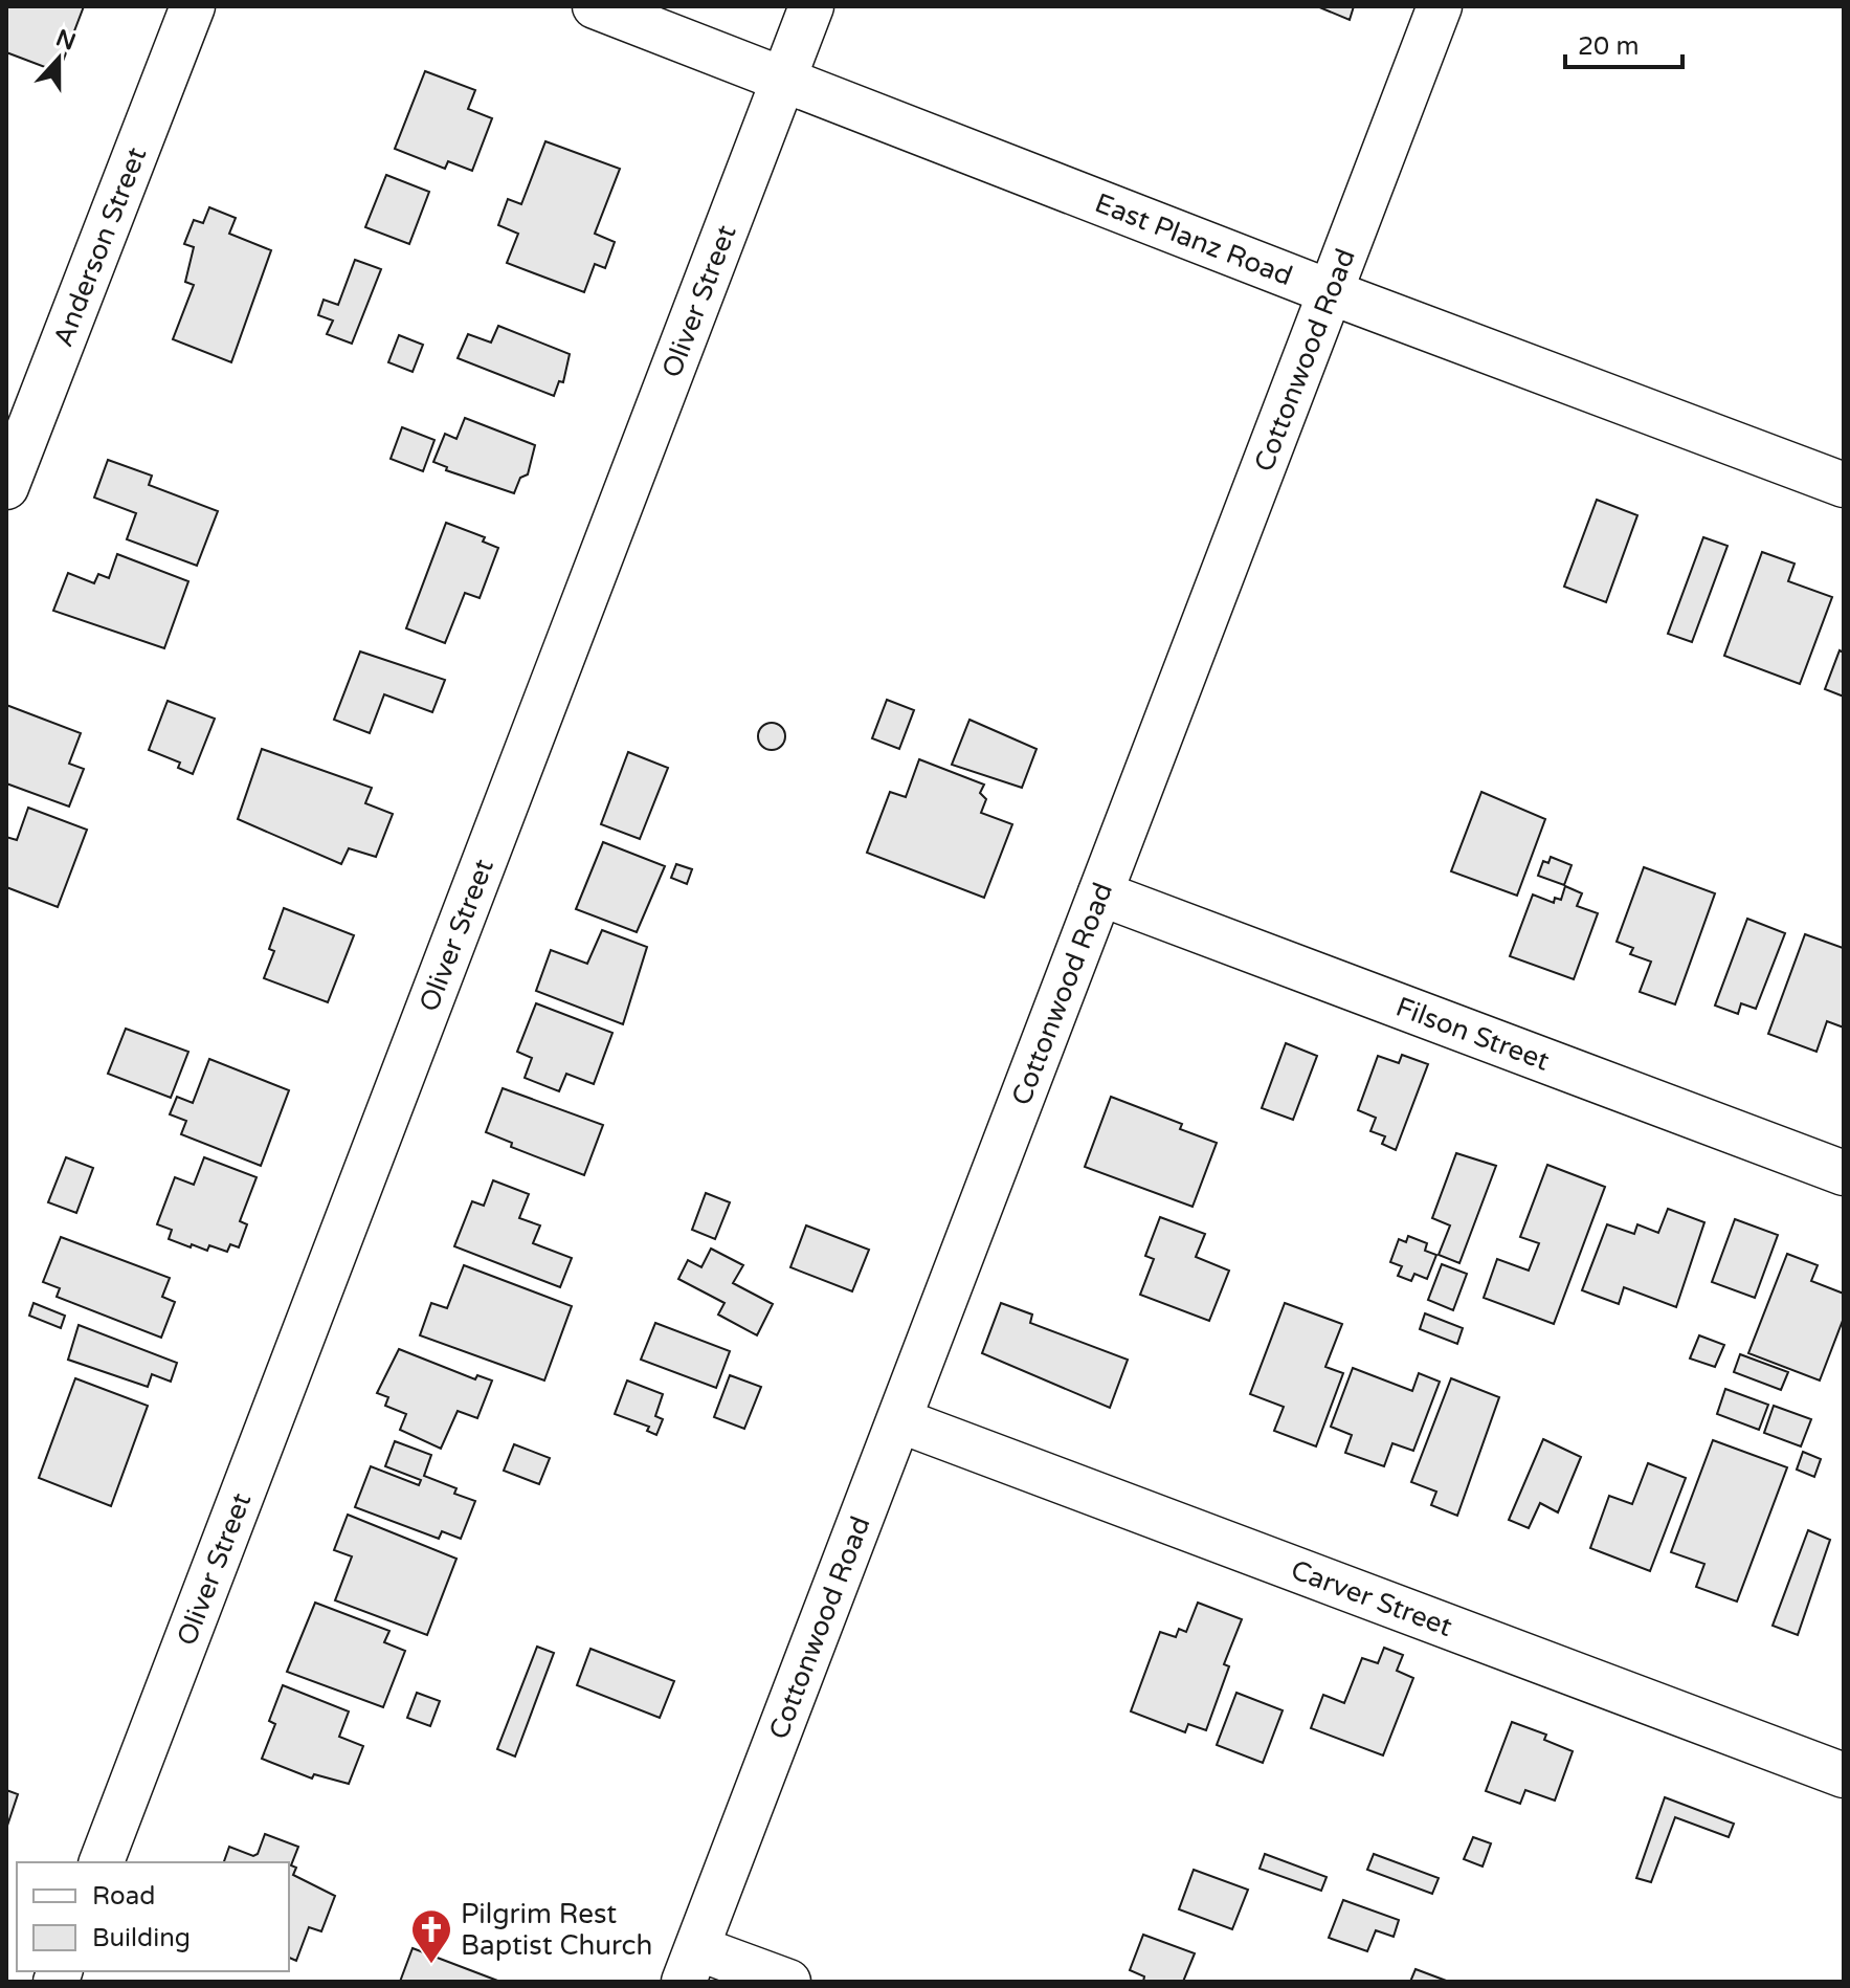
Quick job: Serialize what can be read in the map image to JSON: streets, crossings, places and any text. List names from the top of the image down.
{
  "streets": {
    "street": [
      "East Planz Road",
      "Anderson Street",
      "Oliver Street",
      "Cottonwood Road",
      "Filson Street",
      "Carver Street"
    ]
  },
  "crossings": [
    ["East Planz Road", "Oliver Street"],
    ["East Planz Road", "Cottonwood Road"],
    ["Cottonwood Road", "Filson Street"],
    ["Cottonwood Road", "Carver Street"]
  ],
  "places": {
    "church": ["Pilgrim Rest Baptist Church"]
  },
  "legend": ["Road", "Building"],
  "scale_bar": "20 m",
  "north": "top"
}
